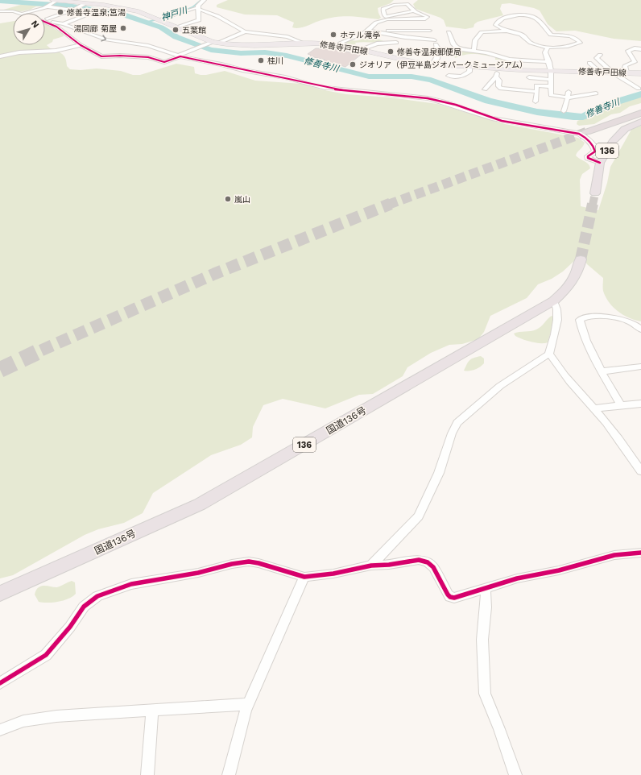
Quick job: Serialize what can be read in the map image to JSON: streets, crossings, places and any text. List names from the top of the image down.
{
  "streets": {
    "highway": ["136", "国道136号"],
    "main road": ["修善寺戸田線"]
  },
  "water": ["神戸川", "修善寺川"],
  "places": [
    "修善寺温泉;筥湯",
    "湯回廊 菊屋",
    "五葉館",
    "ホテル滝亭",
    "修善寺温泉郵便局",
    "桂川",
    "ジオリア（伊豆半島ジオパークミュージアム）",
    "嵐山"
  ],
  "north": "top right"
}
